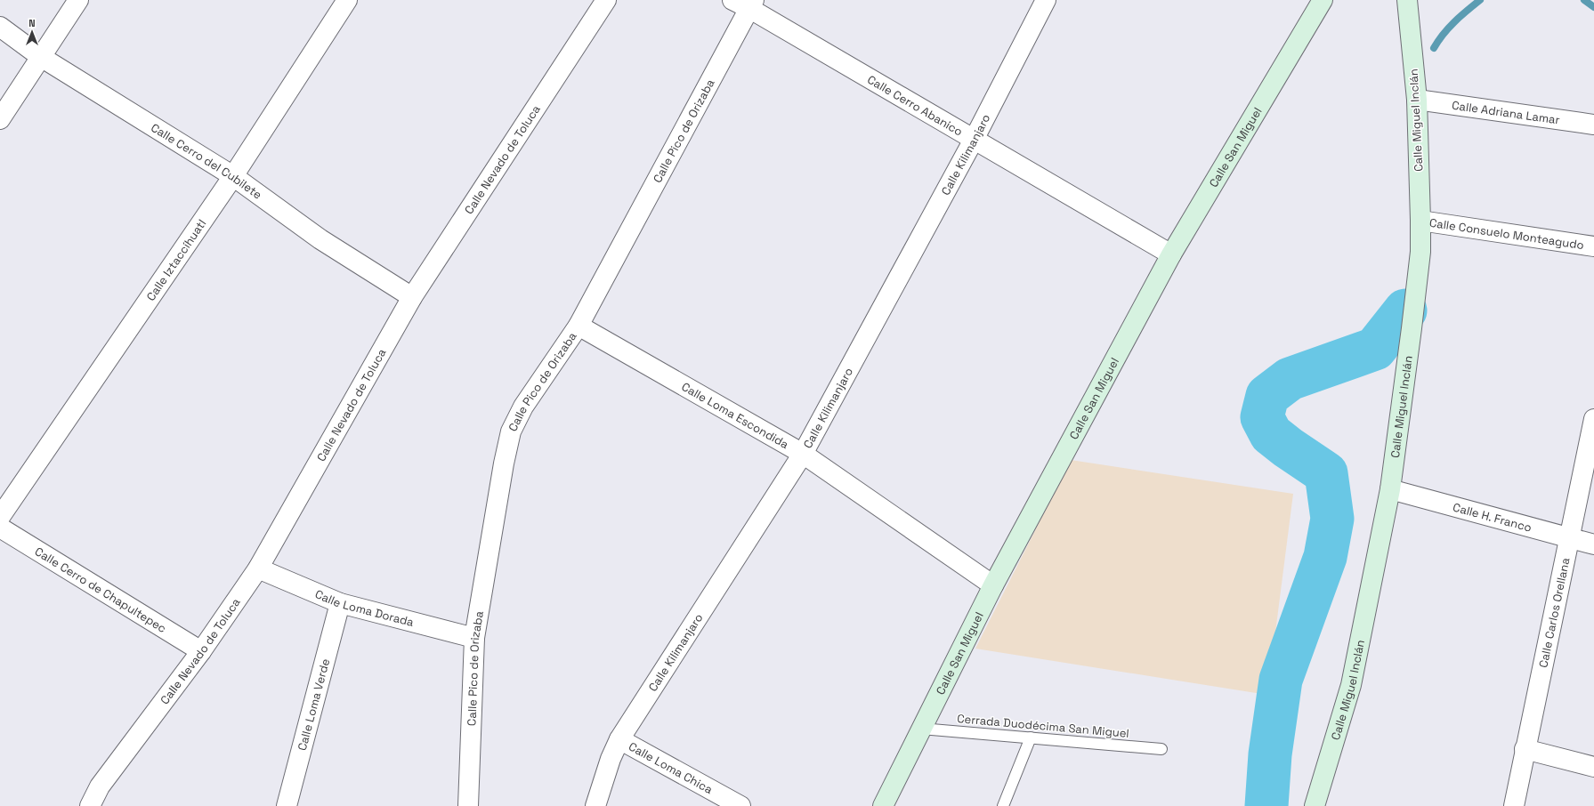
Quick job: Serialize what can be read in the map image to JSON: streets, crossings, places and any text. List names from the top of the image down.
{
  "streets": {
    "street": [
      "Calle Cerro Abanico",
      "Calle Adriana Lamar",
      "Calle Miguel Inclán",
      "Calle Pico de Orizaba",
      "Calle San Miguel",
      "Calle Kilimanjaro",
      "Calle Nevado de Toluca",
      "Calle Cerro del Cubilete",
      "Calle Consuelo Monteagudo",
      "Calle Iztaccíhuatl",
      "Calle Loma Escondida",
      "Calle H. Franco",
      "Calle Cerro de Chapultepec",
      "Calle Loma Dorada",
      "Calle Carlos Orellana",
      "Calle Loma Verde",
      "Calle Loma Chica"
    ],
    "lane": ["Cerrada Duodécima San Miguel"]
  },
  "crossings": [
    ["Calle Cerro Abanico", "Calle Pico de Orizaba"],
    ["Calle Cerro Abanico", "Calle San Miguel"],
    ["Calle Cerro Abanico", "Calle Kilimanjaro"],
    ["Calle Adriana Lamar", "Calle Miguel Inclán"],
    ["Calle Miguel Inclán", "Calle Consuelo Monteagudo"],
    ["Calle Miguel Inclán", "Calle H. Franco"],
    ["Calle Pico de Orizaba", "Calle Loma Escondida"],
    ["Calle Pico de Orizaba", "Calle Loma Dorada"],
    ["Calle San Miguel", "Calle Loma Escondida"],
    ["Calle San Miguel", "Cerrada Duodécima San Miguel"],
    ["Calle Kilimanjaro", "Calle Loma Escondida"],
    ["Calle Kilimanjaro", "Calle Loma Chica"],
    ["Calle Nevado de Toluca", "Calle Cerro del Cubilete"],
    ["Calle Nevado de Toluca", "Calle Cerro de Chapultepec"],
    ["Calle Nevado de Toluca", "Calle Loma Dorada"],
    ["Calle Cerro del Cubilete", "Calle Iztaccíhuatl"],
    ["Calle H. Franco", "Calle Carlos Orellana"],
    ["Calle Loma Dorada", "Calle Loma Verde"]
  ],
  "north": "top"
}
